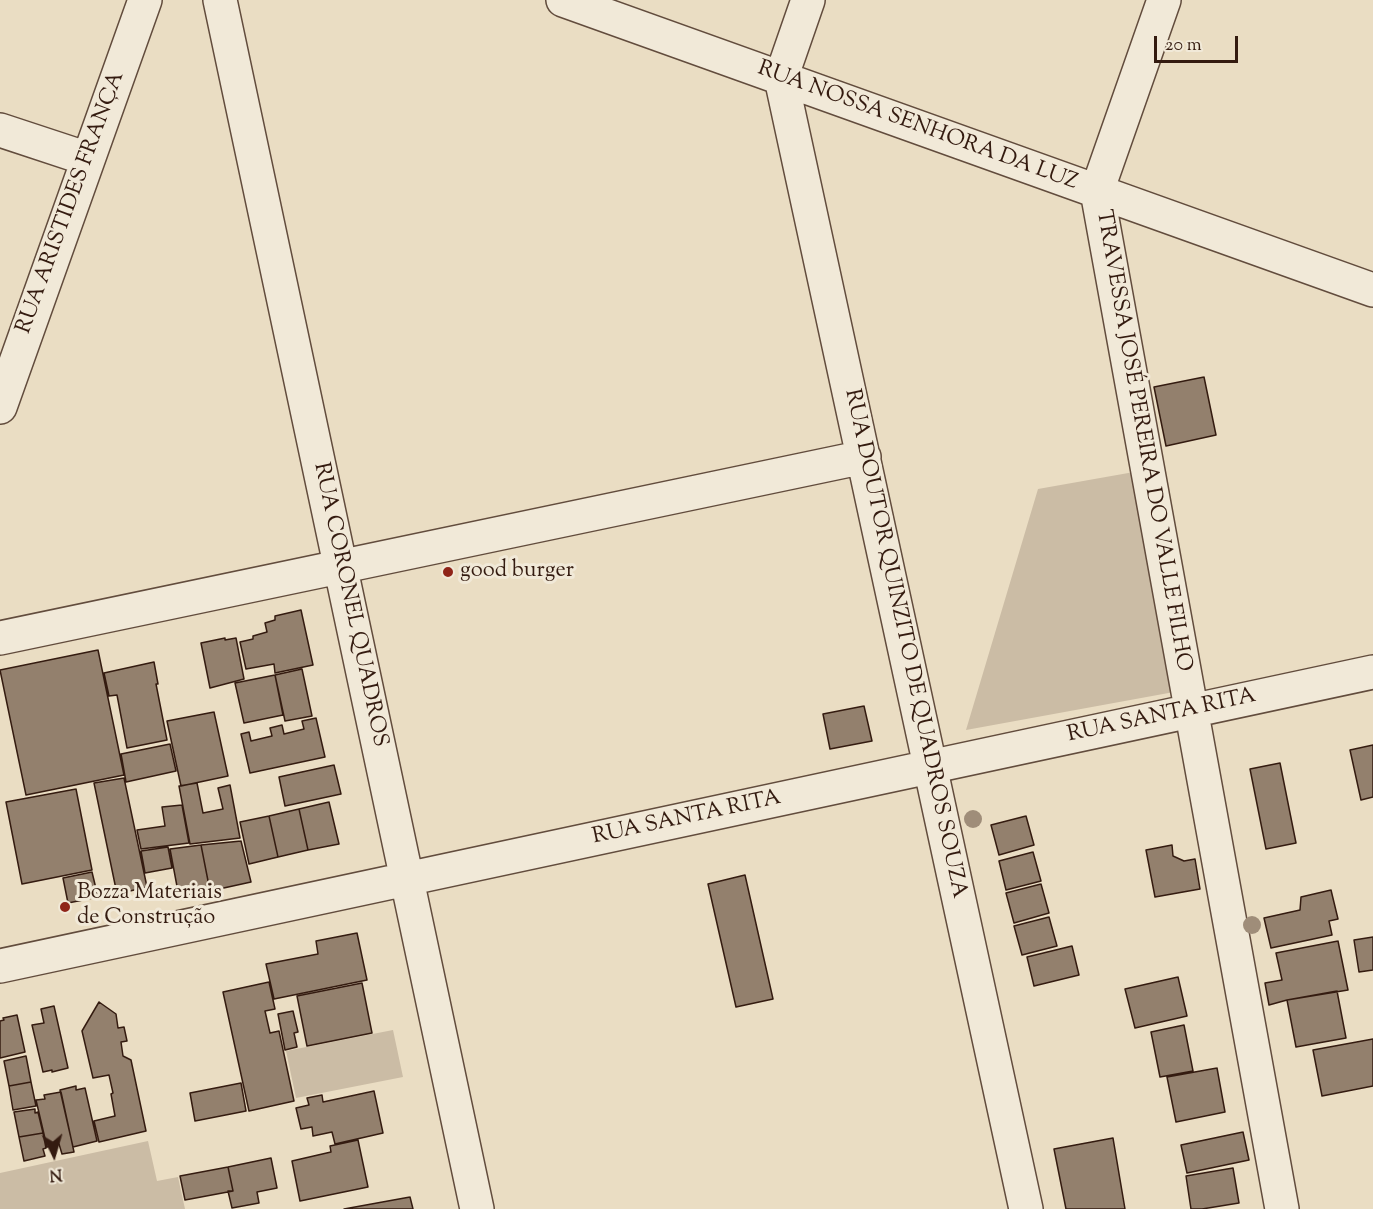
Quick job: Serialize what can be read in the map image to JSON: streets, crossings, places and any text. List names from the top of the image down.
{
  "streets": {
    "street": [
      "RUA NOSSA SENHORA DA LUZ",
      "RUA ARISTIDES FRANÇA",
      "TRAVESSA JOSÉ PEREIRA DO VALLE FILHO",
      "RUA CORONEL QUADROS",
      "RUA DOUTOR QUINZITO DE QUADROS SOUZA",
      "RUA SANTA RITA"
    ]
  },
  "crossings": [
    ["RUA NOSSA SENHORA DA LUZ", "TRAVESSA JOSÉ PEREIRA DO VALLE FILHO"],
    ["RUA NOSSA SENHORA DA LUZ", "RUA DOUTOR QUINZITO DE QUADROS SOUZA"],
    ["TRAVESSA JOSÉ PEREIRA DO VALLE FILHO", "RUA SANTA RITA"],
    ["RUA CORONEL QUADROS", "RUA SANTA RITA"],
    ["RUA DOUTOR QUINZITO DE QUADROS SOUZA", "RUA SANTA RITA"]
  ],
  "places": ["good burger", "Bozza Materiais de Construção"],
  "scale_bar": "20 m",
  "north": "bottom"
}
